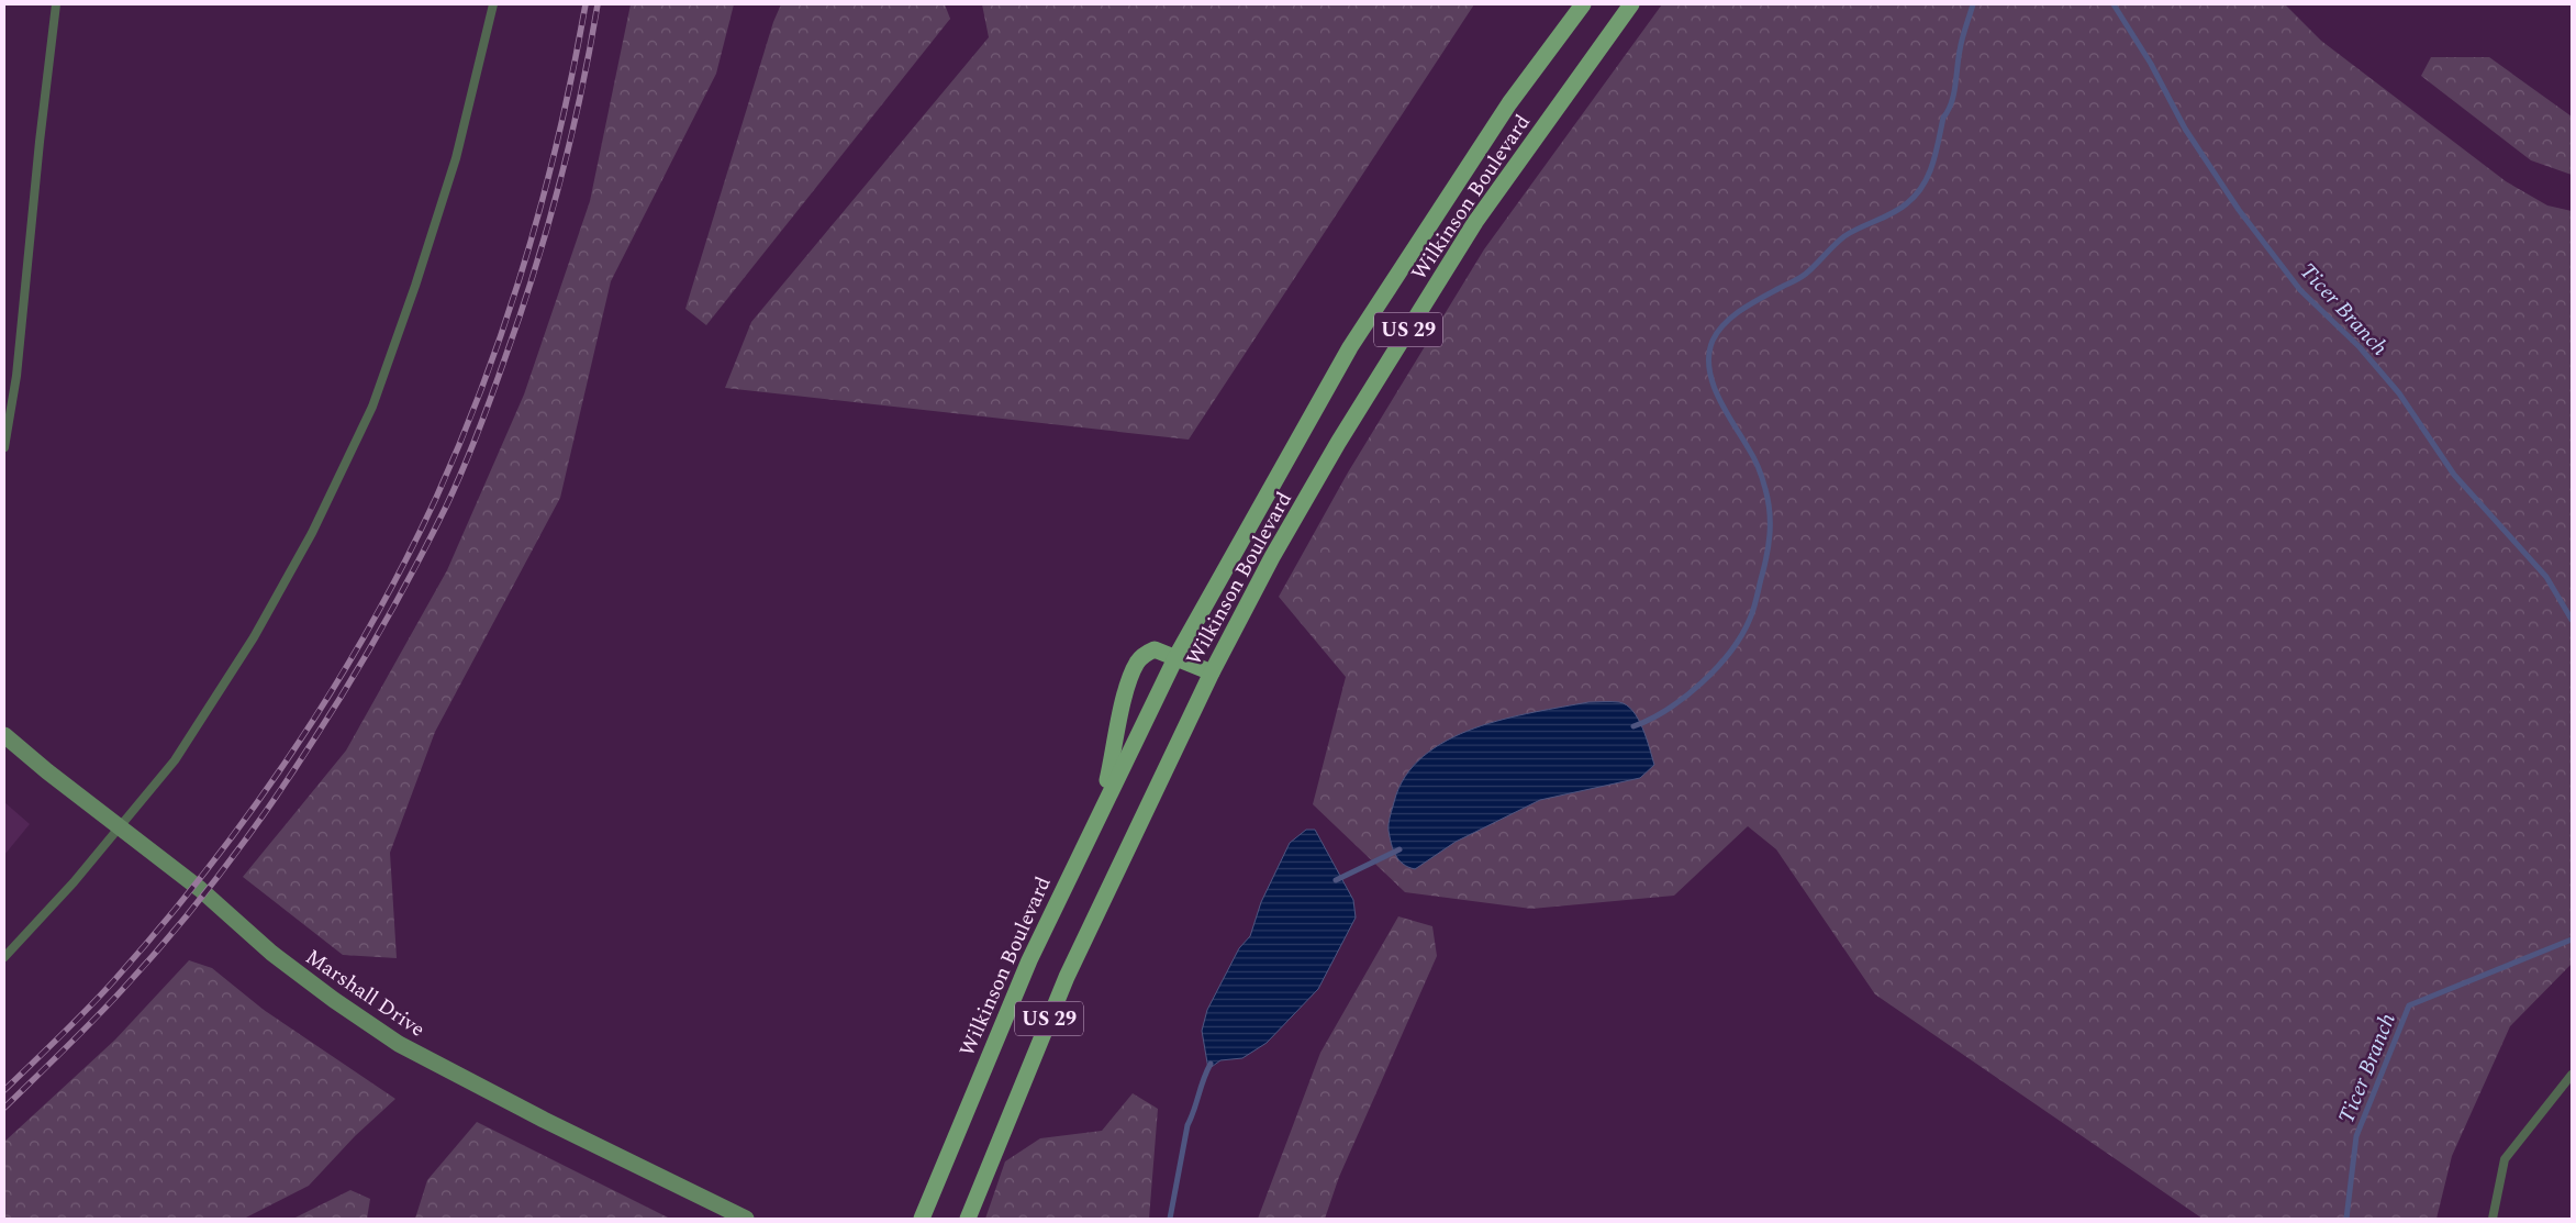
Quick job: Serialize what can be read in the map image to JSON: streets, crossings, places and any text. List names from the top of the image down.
{
  "streets": {
    "main road": ["Wilkinson Boulevard", "US 29"],
    "street": ["Marshall Drive"]
  },
  "water": ["Ticer Branch"]
}
